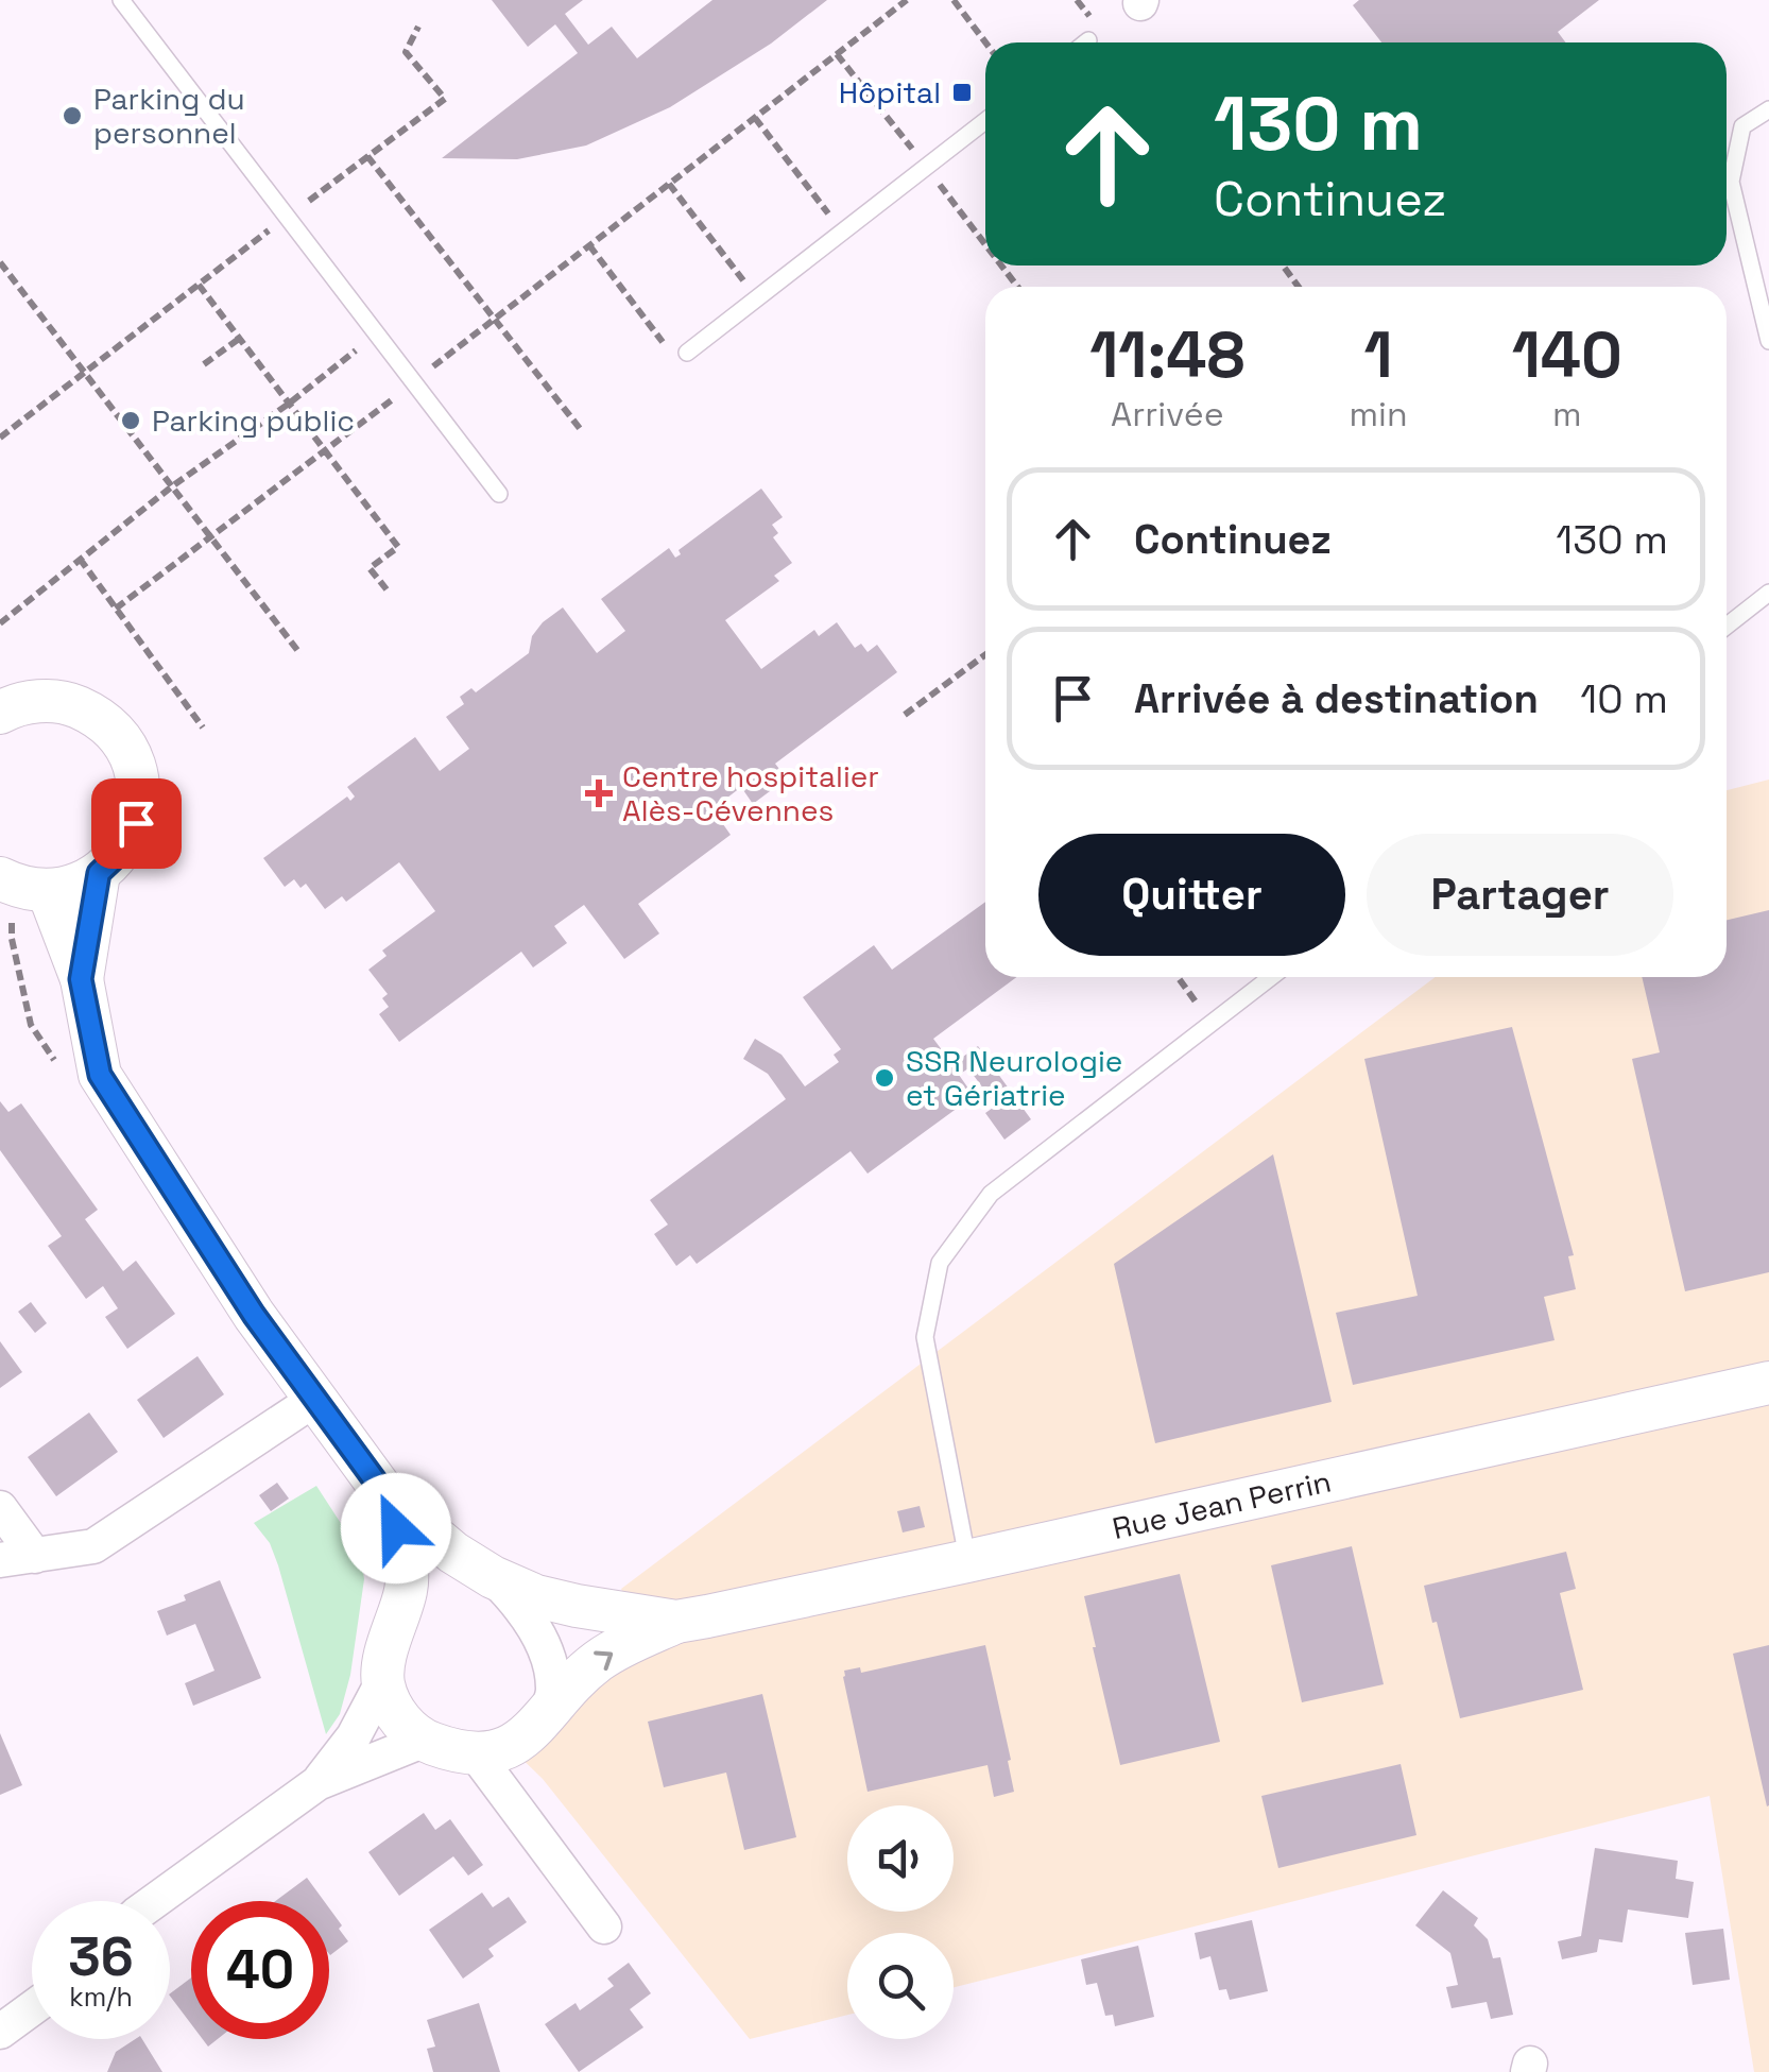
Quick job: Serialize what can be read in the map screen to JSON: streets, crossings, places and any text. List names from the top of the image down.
{
  "streets": {
    "street": ["Rue Jean Perrin"]
  },
  "places": {
    "transit": ["Hôpital"],
    "other": ["Parking du personnel", "Parking public", "SSR Neurologie et Gériatrie"],
    "health": ["Centre hospitalier Alès-Cévennes"]
  },
  "page": {
    "turn": ["130 m", "Continuez"],
    "eta": [
      "11:48",
      "Arrivée",
      "1",
      "min",
      "140",
      "m"
    ],
    "list": [
      {
        "name": "Continuez",
        "value": "130 m"
      },
      {
        "name": "Arrivée à destination",
        "value": "10 m"
      }
    ],
    "buttons": ["Quitter", "Partager"],
    "speed": "36 km/h",
    "limit": "40"
  }
}
